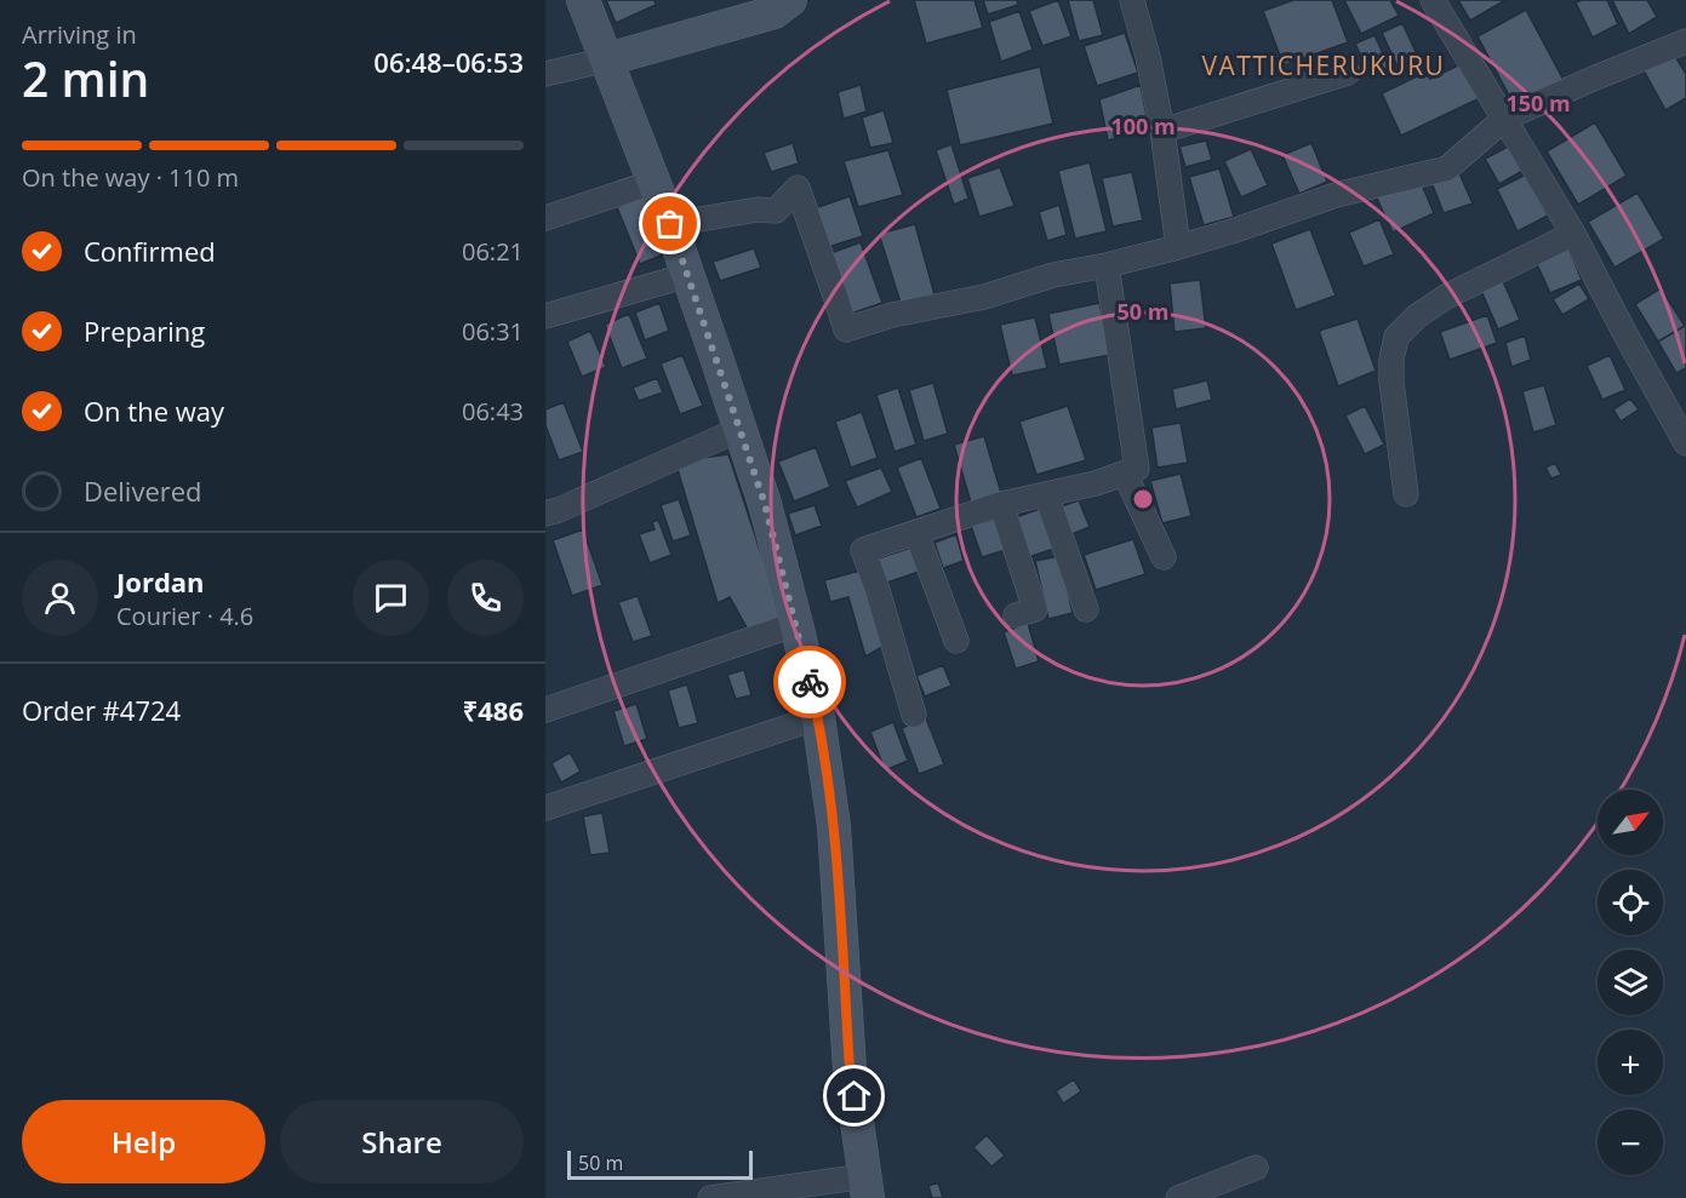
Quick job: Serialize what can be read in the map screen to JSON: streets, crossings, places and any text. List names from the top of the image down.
{
  "districts": ["VATTICHERUKURU"],
  "scale_bar": "50 m",
  "north": "top right",
  "page": {
    "heading": ["2 min", "Arriving in", "06:48–06:53"],
    "panel": [
      "Jordan",
      "Courier · 4.6",
      "Order #4724",
      "₹486"
    ],
    "bar": "On the way · 110 m",
    "list": [
      ["Confirmed", "06:21"],
      ["Preparing", "06:31"],
      ["On the way", "06:43"],
      "Delivered"
    ],
    "map_buttons": ["+", "−"],
    "buttons": ["Help", "Share"],
    "scale": "50 m"
  },
  "rings": ["150 m", "100 m", "50 m"]
}
